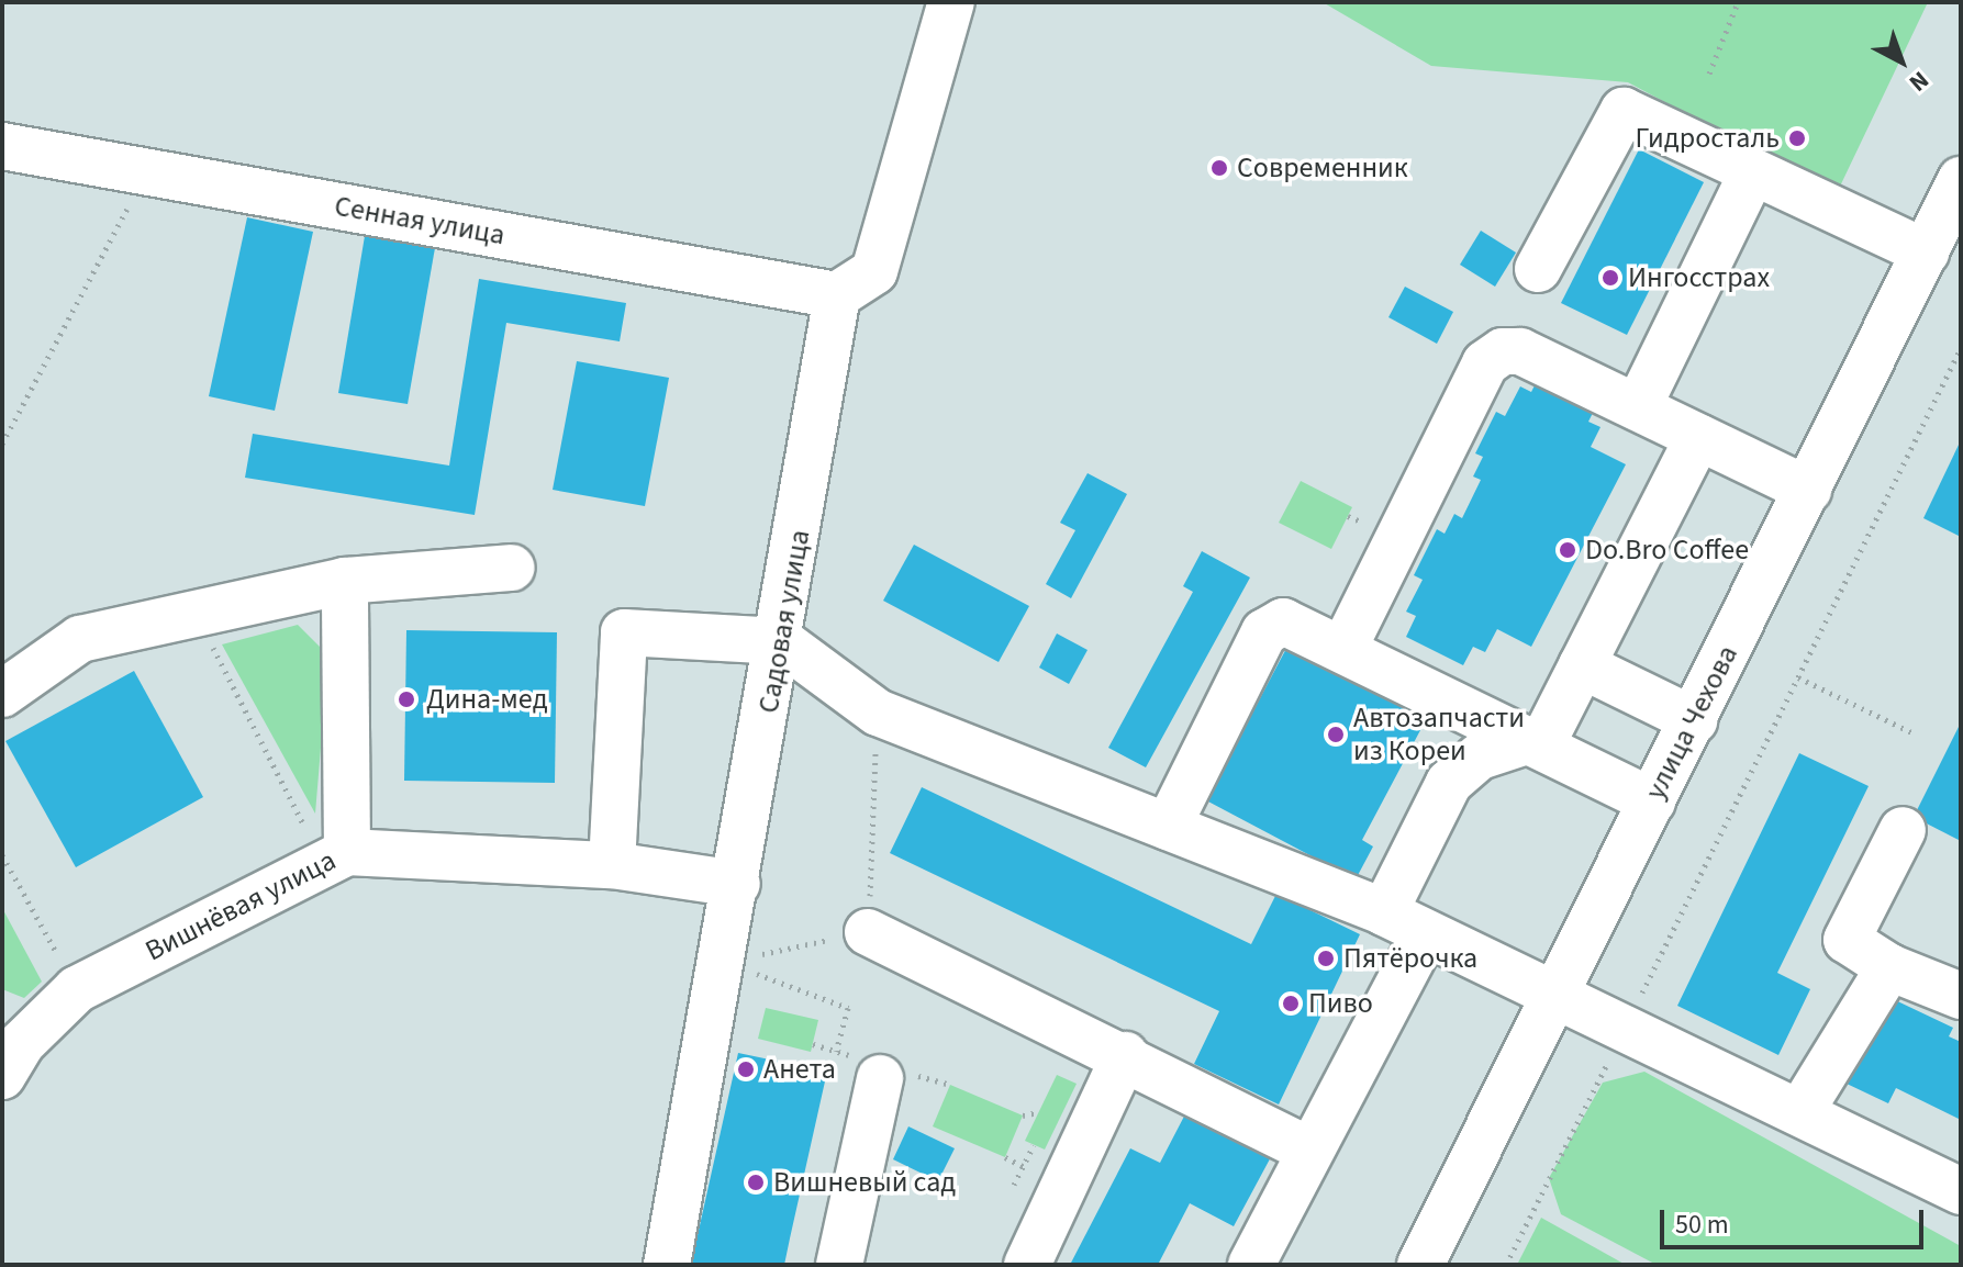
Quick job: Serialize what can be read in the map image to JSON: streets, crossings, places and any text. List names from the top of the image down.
{
  "streets": {
    "street": [
      "Сенная улица",
      "Садовая улица",
      "улица Чехова",
      "Вишнёвая улица"
    ]
  },
  "crossings": [
    ["Сенная улица", "Садовая улица"],
    ["Садовая улица", "Вишнёвая улица"]
  ],
  "places": [
    "Гидросталь",
    "Современник",
    "Ингосстрах",
    "Do.Bro Coffee",
    "Дина-мед",
    "Автозапчасти из Кореи",
    "Пятёрочка",
    "Пиво",
    "Анета",
    "Вишневый сад"
  ],
  "scale_bar": "50 m",
  "north": "bottom right"
}
